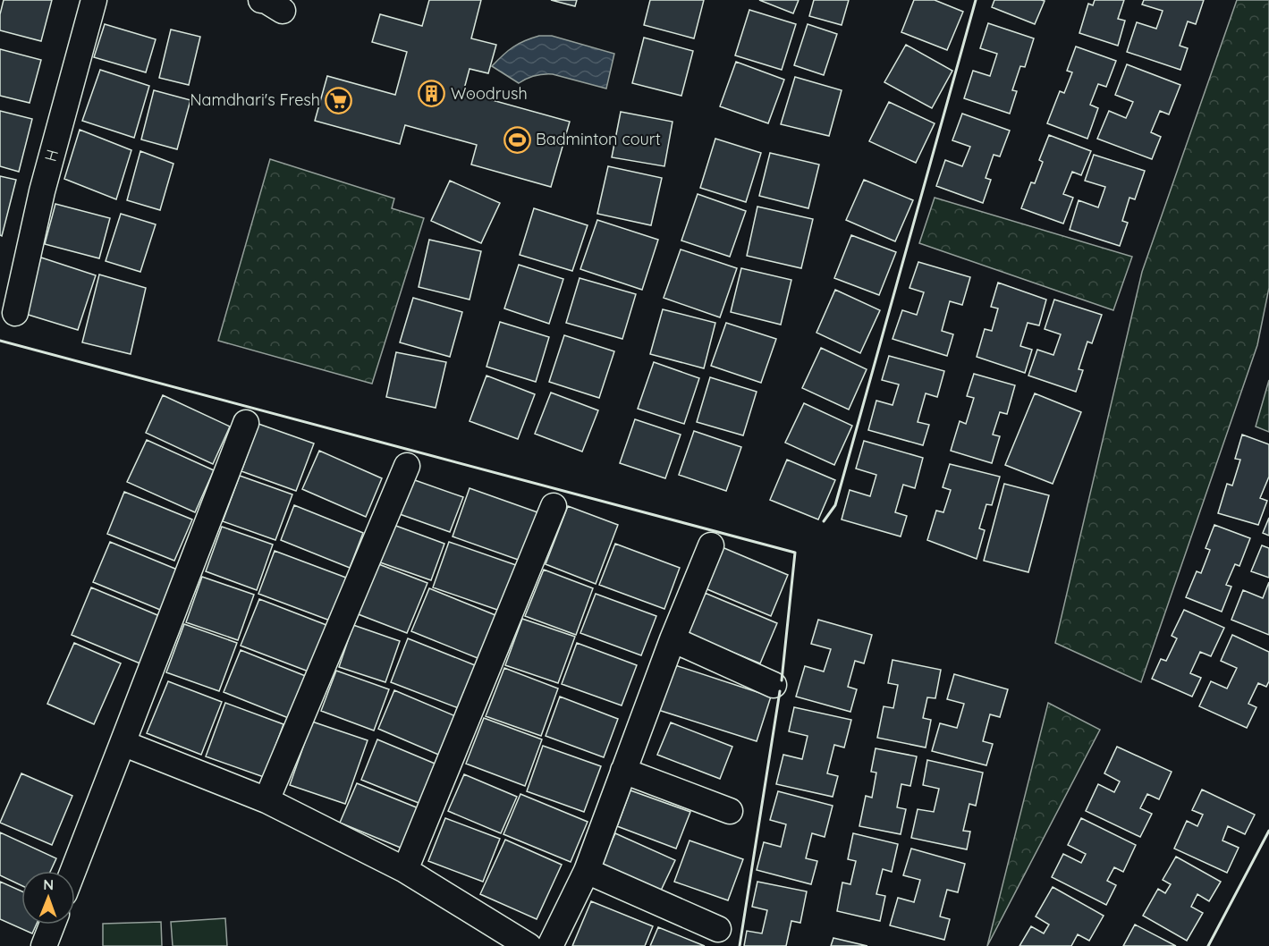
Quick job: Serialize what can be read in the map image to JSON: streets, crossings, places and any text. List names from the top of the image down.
{
  "streets": {
    "street": ["H"]
  },
  "places": {
    "building": ["Woodrush"],
    "supermarket": ["Namdhari's Fresh"],
    "sports": ["Badminton court"]
  },
  "north": "top"
}
